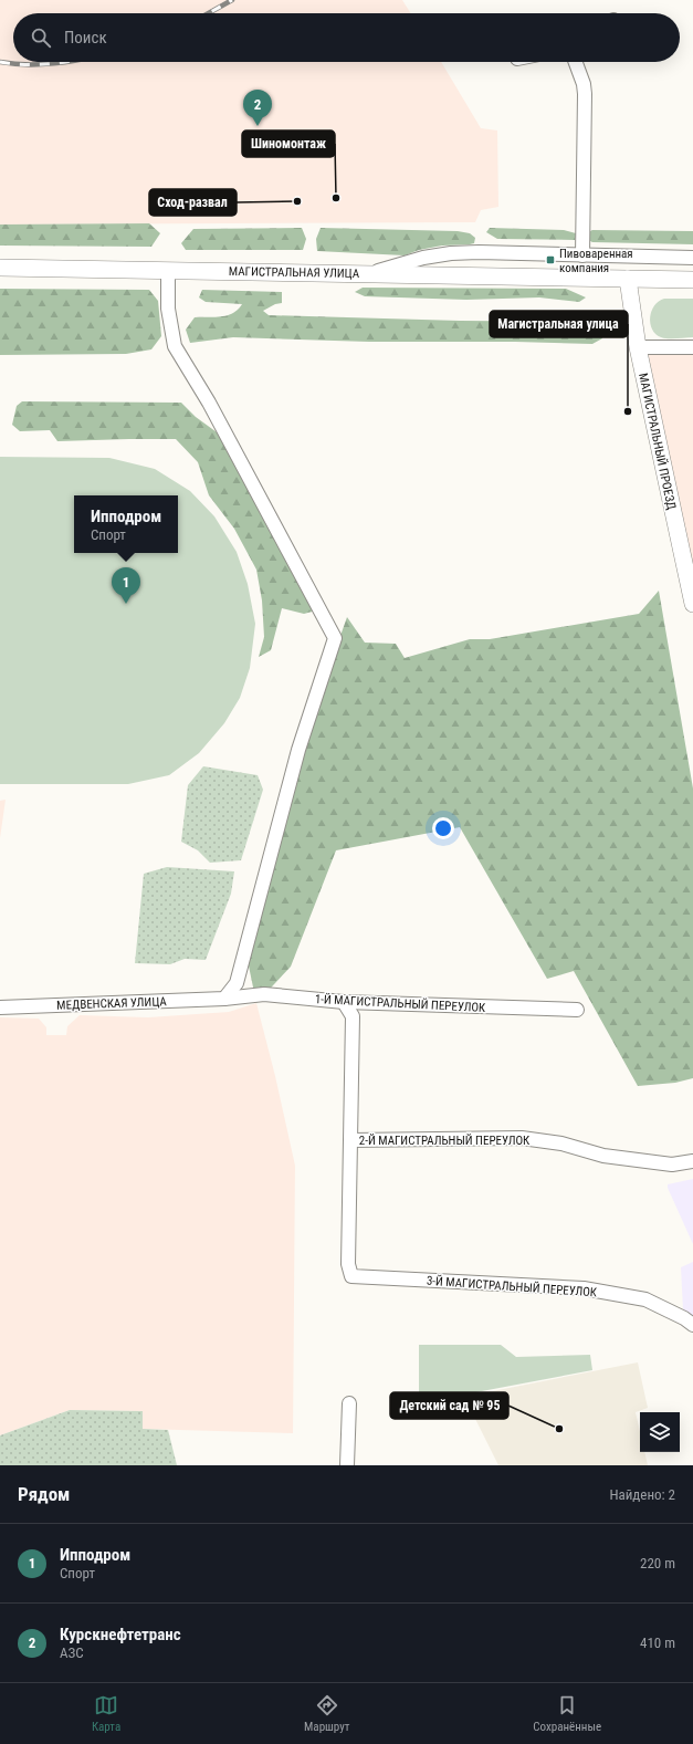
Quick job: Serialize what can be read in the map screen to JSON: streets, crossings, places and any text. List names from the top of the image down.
{
  "streets": {
    "main road": ["МАГИСТРАЛЬНАЯ УЛИЦА", "МАГИСТРАЛЬНЫЙ ПРОЕЗД"],
    "street": [
      "МЕДВЕНСКАЯ УЛИЦА",
      "1-Й МАГИСТРАЛЬНЫЙ ПЕРЕУЛОК",
      "2-Й МАГИСТРАЛЬНЫЙ ПЕРЕУЛОК",
      "3-Й МАГИСТРАЛЬНЫЙ ПЕРЕУЛОК"
    ]
  },
  "crossings": [
    ["МАГИСТРАЛЬНАЯ УЛИЦА", "МАГИСТРАЛЬНЫЙ ПРОЕЗД"],
    ["МЕДВЕНСКАЯ УЛИЦА", "1-Й МАГИСТРАЛЬНЫЙ ПЕРЕУЛОК"],
    ["2-Й МАГИСТРАЛЬНЫЙ ПЕРЕУЛОК", "3-Й МАГИСТРАЛЬНЫЙ ПЕРЕУЛОК"]
  ],
  "places": {
    "other": [
      "Шиномонтаж",
      "Сход-развал",
      "Магистральная улица",
      "Детский сад № 95"
    ],
    "transit": ["Пивоваренная компания"]
  },
  "page": {
    "search": "Поиск",
    "pins": ["2", "1"],
    "popup": ["Ипподром", "Спорт"],
    "heading": ["Рядом", "Найдено: 2"],
    "list": [
      {
        "mark": "1",
        "name": "Ипподром",
        "note": "Спорт",
        "value": "220 m"
      },
      {
        "mark": "2",
        "name": "Курскнефтетранс",
        "note": "АЗС",
        "value": "410 m"
      }
    ],
    "nav": ["Карта", "Маршрут", "Сохранённые"]
  }
}
